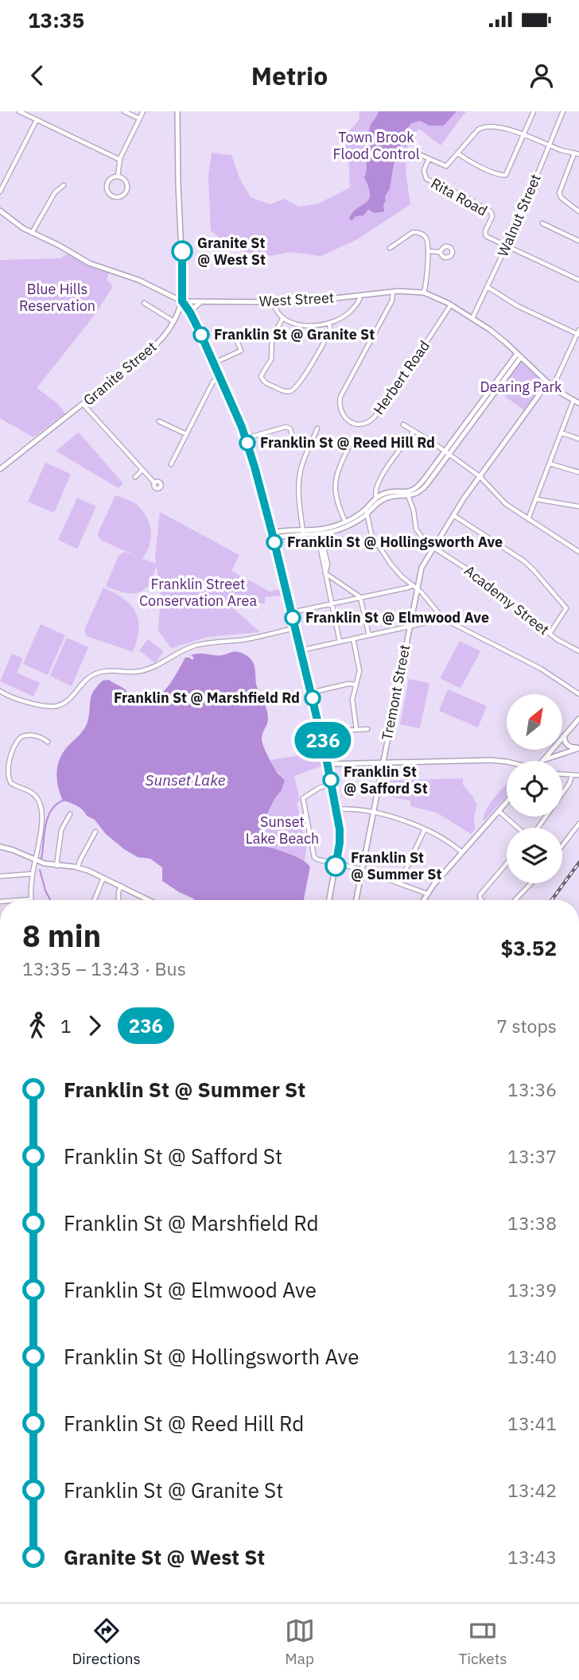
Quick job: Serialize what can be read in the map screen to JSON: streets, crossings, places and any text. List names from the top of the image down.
{
  "streets": {
    "main road": ["West Street", "Granite Street", "Tremont Street"],
    "street": [
      "Rita Road",
      "Walnut Street",
      "Herbert Road",
      "Academy Street"
    ]
  },
  "crossings": [
    ["Rita Road", "Walnut Street"],
    ["Walnut Street", "West Street"],
    ["West Street", "Granite Street"],
    ["West Street", "Herbert Road"],
    ["West Street", "Tremont Street"],
    ["Academy Street", "Tremont Street"]
  ],
  "water": ["Sunset Lake"],
  "parks": [
    "Town Brook Flood Control",
    "Blue Hills Reservation",
    "Dearing Park",
    "Franklin Street Conservation Area",
    "Sunset Lake Beach"
  ],
  "places": [
    "Granite St @ West St",
    "Franklin St @ Granite St",
    "Franklin St @ Reed Hill Rd",
    "Franklin St @ Hollingsworth Ave",
    "Franklin St @ Elmwood Ave",
    "Franklin St @ Marshfield Rd",
    "Franklin St @ Safford St",
    "Franklin St @ Summer St"
  ],
  "lines": ["bus line 236"],
  "north": "top right",
  "page": {
    "status": "13:35",
    "header": "Metrio",
    "on_map": "236",
    "heading": ["8 min", "13:35 – 13:43 · Bus", "$3.52"],
    "legs": ["1", "236", "7 stops"],
    "list": [
      {
        "name": "Franklin St @ Summer St",
        "value": "13:36"
      },
      {
        "name": "Franklin St @ Safford St",
        "value": "13:37"
      },
      {
        "name": "Franklin St @ Marshfield Rd",
        "value": "13:38"
      },
      {
        "name": "Franklin St @ Elmwood Ave",
        "value": "13:39"
      },
      {
        "name": "Franklin St @ Hollingsworth Ave",
        "value": "13:40"
      },
      {
        "name": "Franklin St @ Reed Hill Rd",
        "value": "13:41"
      },
      {
        "name": "Franklin St @ Granite St",
        "value": "13:42"
      },
      {
        "name": "Granite St @ West St",
        "value": "13:43"
      }
    ],
    "tabs": ["Directions", "Map", "Tickets"]
  }
}
